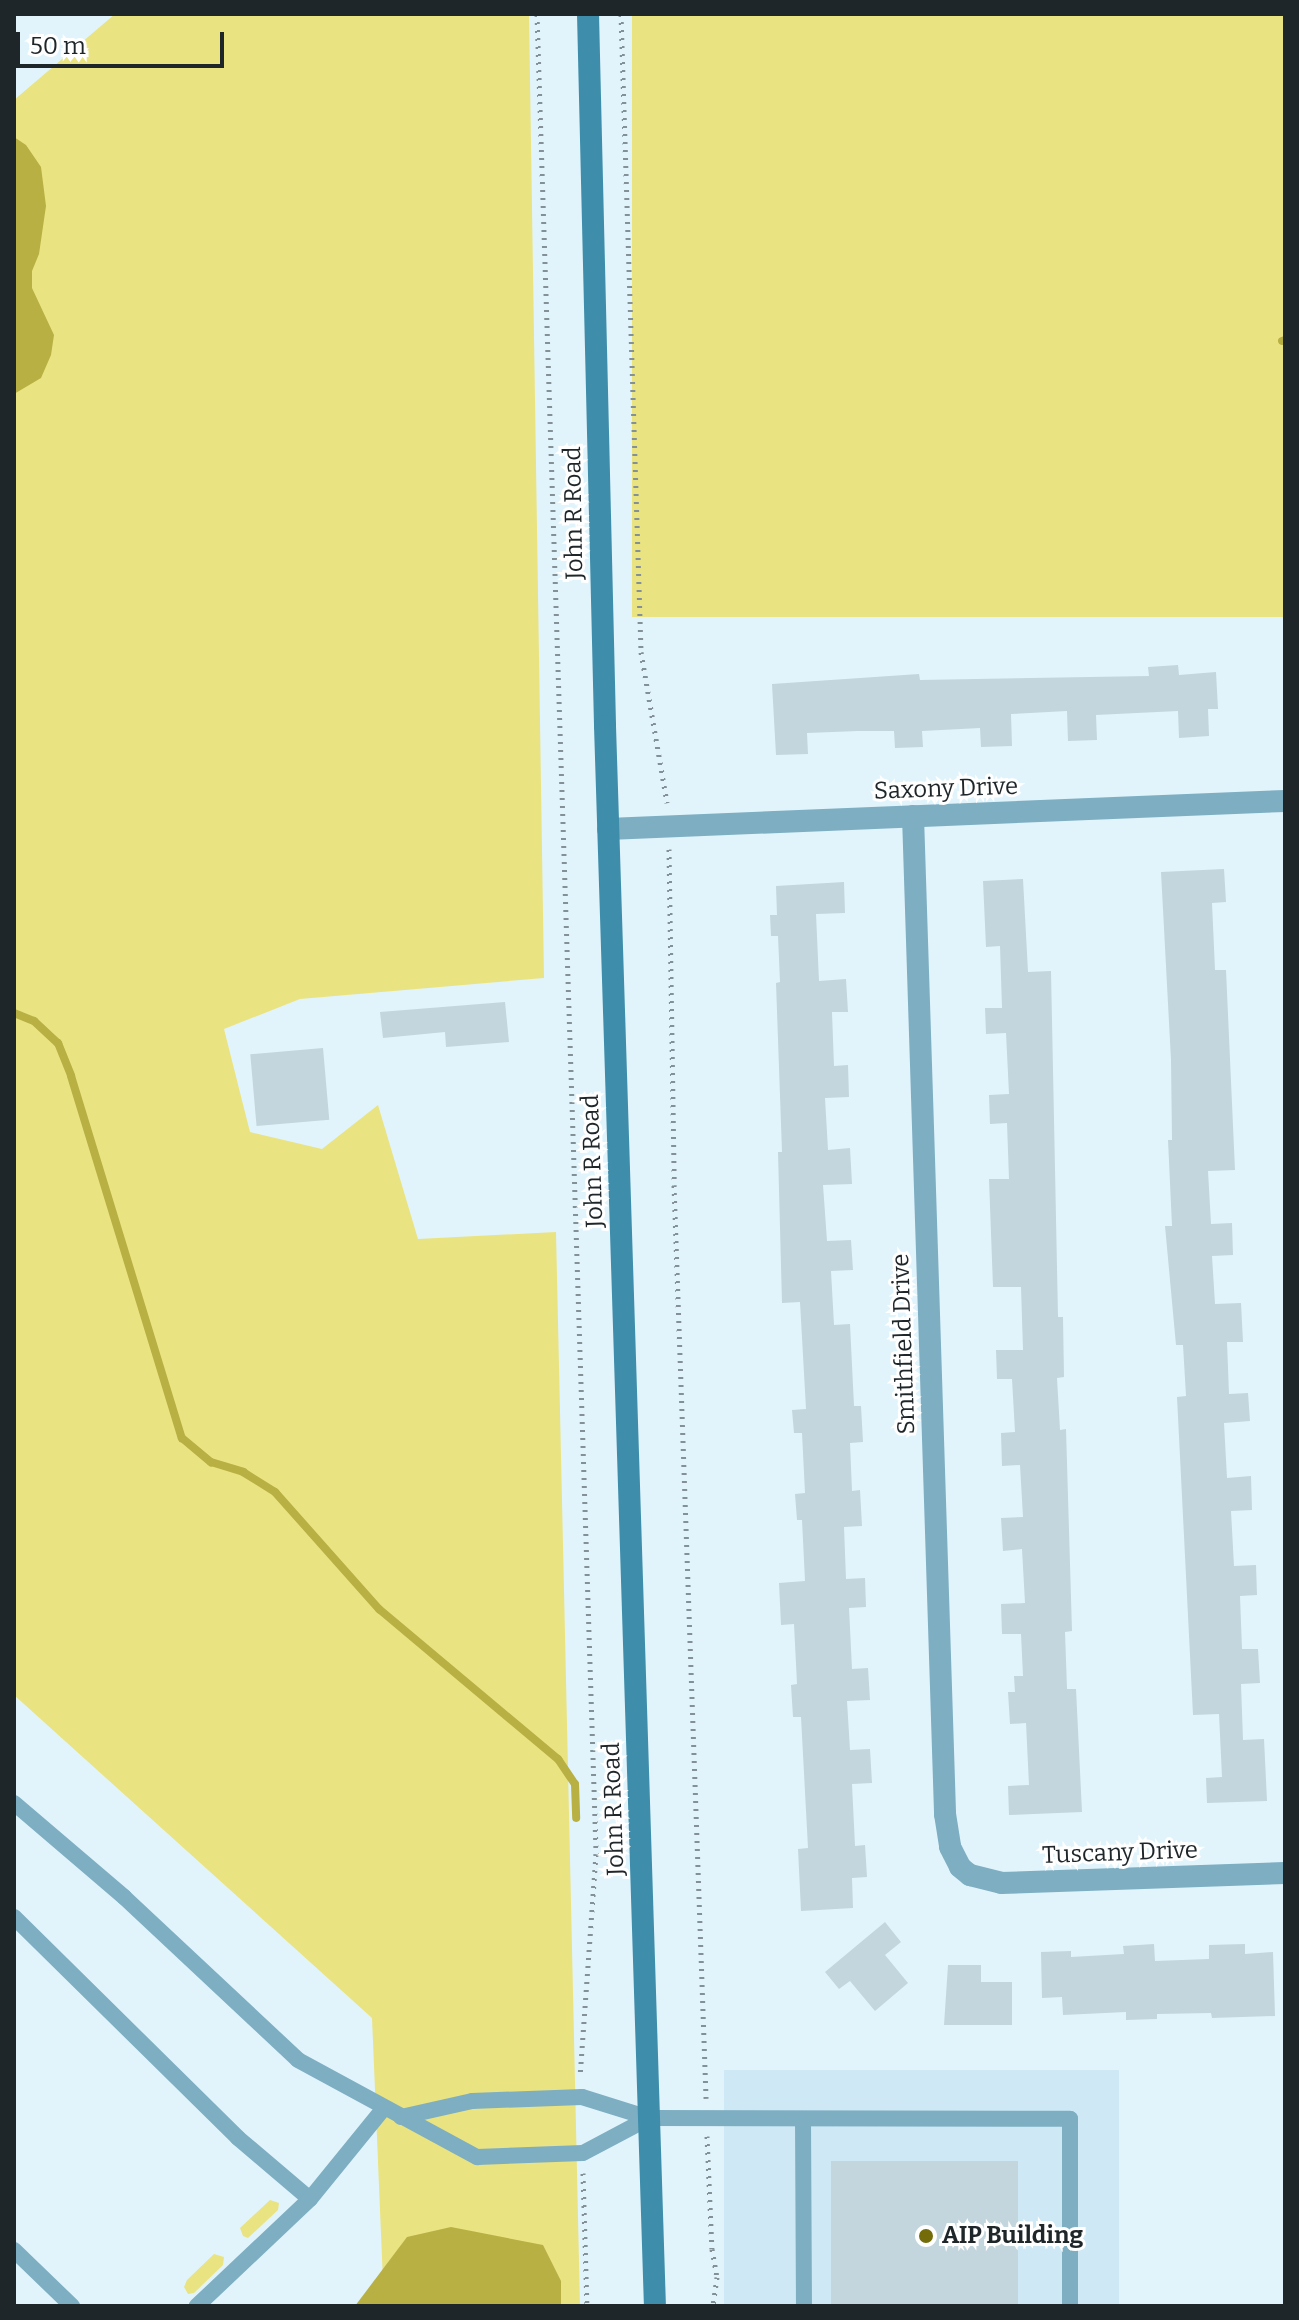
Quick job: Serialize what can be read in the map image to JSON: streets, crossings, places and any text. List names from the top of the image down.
{
  "streets": {
    "main road": ["John R Road"],
    "street": ["Saxony Drive", "Smithfield Drive", "Tuscany Drive"]
  },
  "crossings": [
    ["John R Road", "Saxony Drive"],
    ["Saxony Drive", "Smithfield Drive"],
    ["Smithfield Drive", "Tuscany Drive"]
  ],
  "places": ["AIP Building"],
  "scale_bar": "50 m"
}
